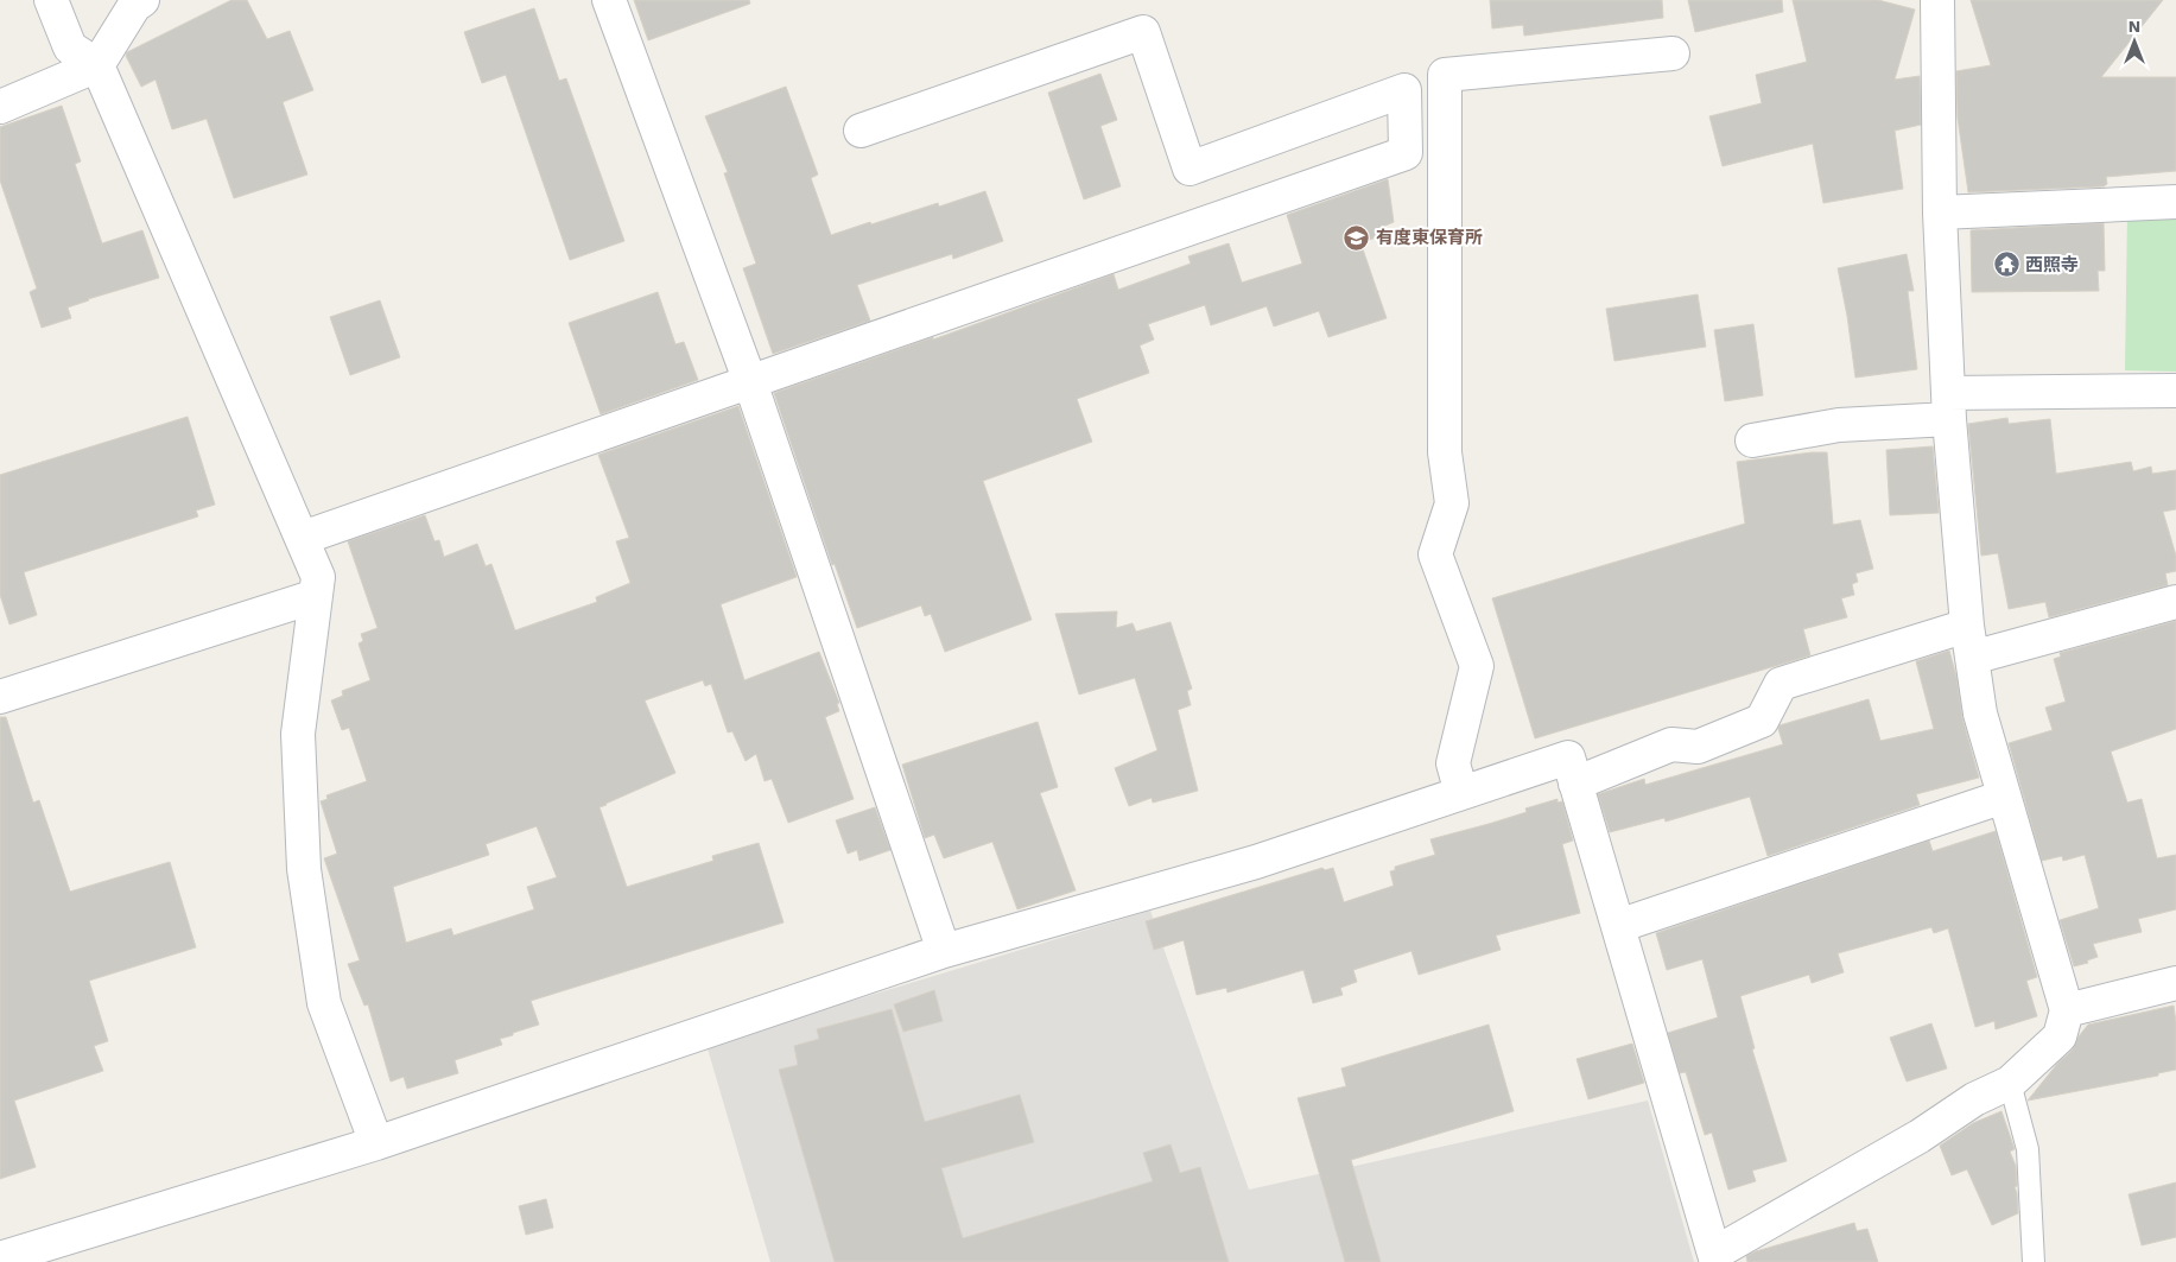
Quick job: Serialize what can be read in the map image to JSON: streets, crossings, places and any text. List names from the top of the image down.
{
  "places": {
    "school or university": ["有度東保育所"],
    "temple": ["西照寺"]
  },
  "north": "top"
}
